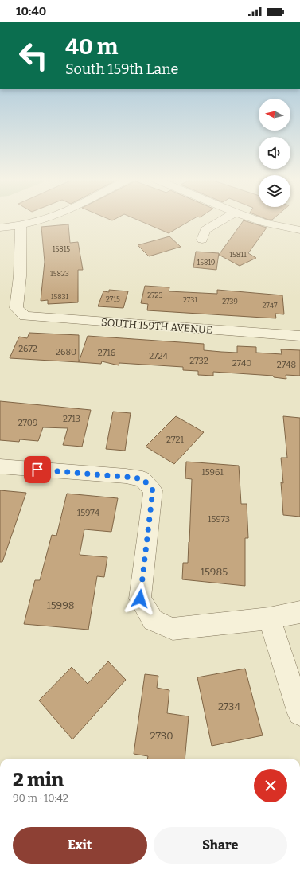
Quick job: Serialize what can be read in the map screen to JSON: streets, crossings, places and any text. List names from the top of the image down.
{
  "streets": {
    "street": ["SOUTH 159TH AVENUE"]
  },
  "house_numbers": [
    "15815",
    "15811",
    "15819",
    "15823",
    "2723",
    "15831",
    "2715",
    "2731",
    "2739",
    "2747",
    "2672",
    "2680",
    "2716",
    "2724",
    "2732",
    "2740",
    "2748",
    "2713",
    "2709",
    "2721",
    "15961",
    "15974",
    "15973",
    "15985",
    "15998",
    "2734",
    "2730"
  ],
  "north": "left",
  "page": {
    "status": "10:40",
    "turn": ["40 m", "South 159th Lane"],
    "heading": ["2 min", "90 m · 10:42"],
    "buttons": ["Exit", "Share"]
  }
}
